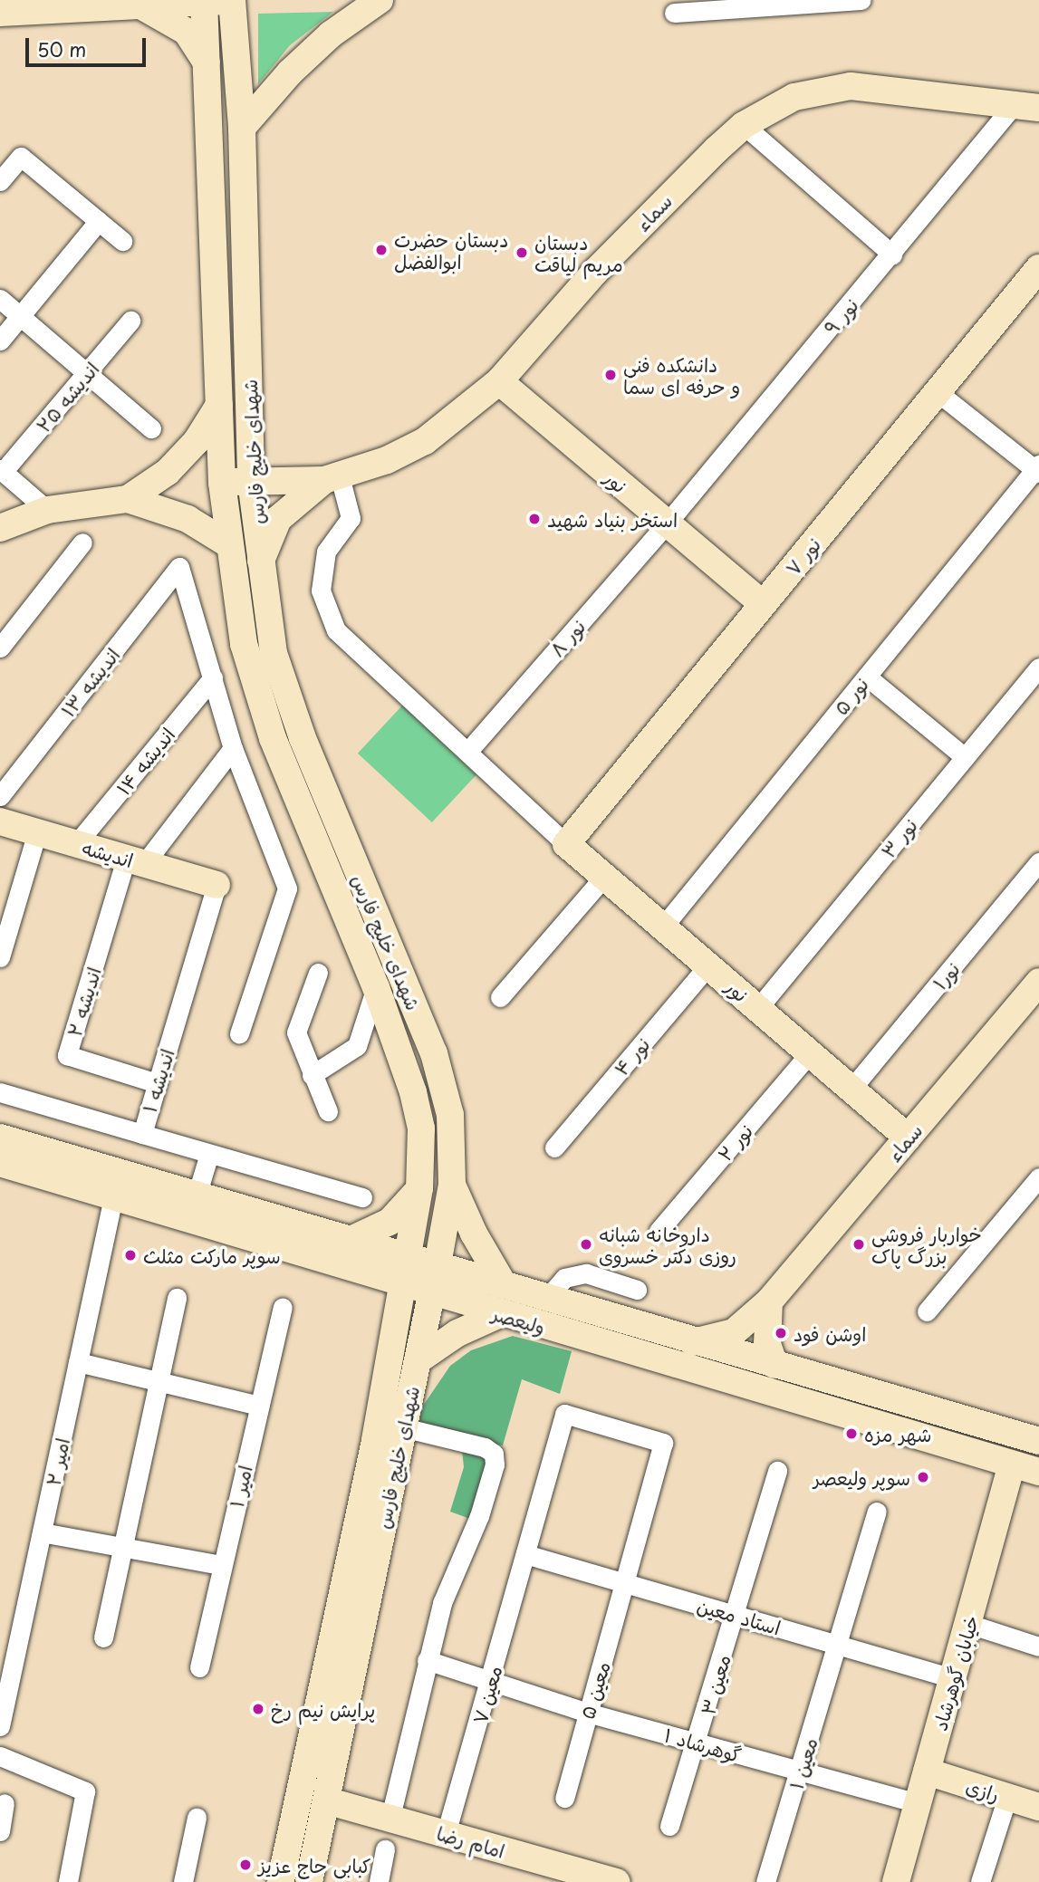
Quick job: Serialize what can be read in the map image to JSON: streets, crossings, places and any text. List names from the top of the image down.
{
  "streets": {
    "main road": [
      "سماء",
      "شهدای خلیج فارس",
      "نور",
      "نور ۷",
      "اندیشه",
      "ولیعصر",
      "خیابان گوهرشاد",
      "رازی",
      "امام رضا"
    ],
    "street": [
      "نور ۹",
      "اندیشه ۲۵",
      "نور ۸",
      "اندیشه ۱۳",
      "نور ۵",
      "اندیشه ۱۴",
      "نور ۳",
      "نور۱",
      "اندیشه ۲",
      "نور ۴",
      "اندیشه ۱",
      "نور ۲",
      "امیر ۲",
      "امیر ۱",
      "استاد معین",
      "معین ۳",
      "معین ۵",
      "معین ۷",
      "گوهرشاد ۱",
      "معین ۱"
    ]
  },
  "crossings": [
    ["سماء", "نور ۹"],
    ["سماء", "شهدای خلیج فارس"],
    ["سماء", "نور"],
    ["سماء", "ولیعصر"],
    ["نور ۹", "نور"],
    ["نور ۹", "نور ۸"],
    ["شهدای خلیج فارس", "ولیعصر"],
    ["شهدای خلیج فارس", "امام رضا"],
    ["نور", "نور ۷"],
    ["نور", "نور ۸"],
    ["نور", "نور ۵"],
    ["نور", "نور ۳"],
    ["نور", "نور۱"],
    ["نور", "نور ۴"],
    ["نور", "نور ۲"],
    ["اندیشه ۱۳", "اندیشه ۱۴"],
    ["اندیشه ۱۴", "اندیشه"],
    ["اندیشه", "اندیشه ۲"],
    ["اندیشه", "اندیشه ۱"],
    ["اندیشه ۲", "اندیشه ۱"],
    ["ولیعصر", "امیر ۲"],
    ["ولیعصر", "خیابان گوهرشاد"],
    ["استاد معین", "خیابان گوهرشاد"],
    ["استاد معین", "معین ۳"],
    ["استاد معین", "معین ۵"],
    ["استاد معین", "معین ۷"],
    ["استاد معین", "معین ۱"],
    ["خیابان گوهرشاد", "گوهرشاد ۱"],
    ["خیابان گوهرشاد", "رازی"],
    ["معین ۳", "گوهرشاد ۱"],
    ["معین ۵", "معین ۷"],
    ["معین ۵", "گوهرشاد ۱"],
    ["معین ۷", "گوهرشاد ۱"],
    ["معین ۷", "امام رضا"],
    ["گوهرشاد ۱", "معین ۱"]
  ],
  "places": [
    "دبستان حضرت ابوالفضل",
    "دبستان مریم لیاقت",
    "دانشکده فنی و حرفه ای سما",
    "استخر بنیاد شهید",
    "داروخانه شبانه روزی دکتر خسروی",
    "خواربار فروشی بزرگ پاک",
    "سوپر مارکت مثلث",
    "اوشن فود",
    "شهر مزه",
    "سوپر ولیعصر",
    "پرایش نیم رخ",
    "کبابی حاج عزیز"
  ],
  "scale_bar": "50 m"
}
